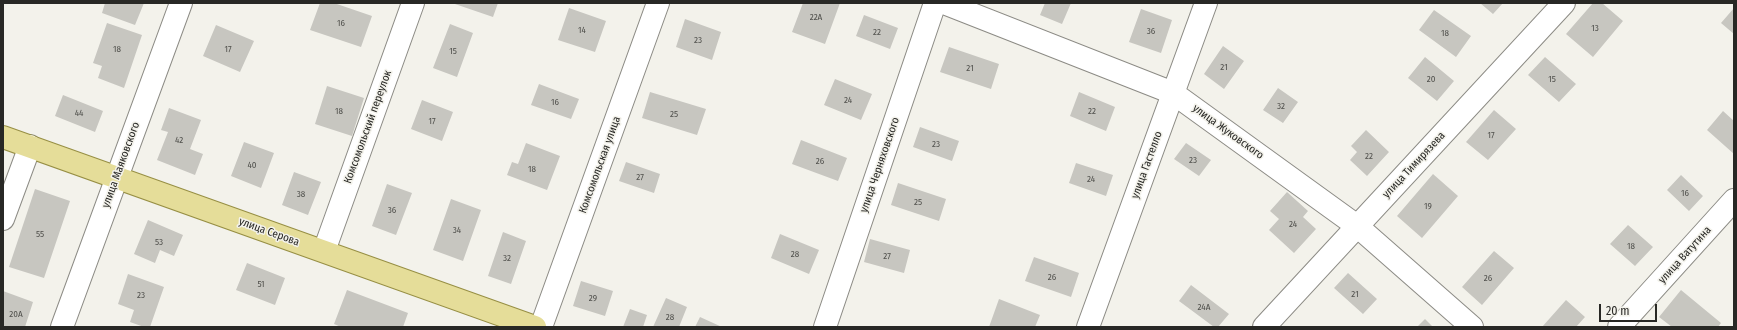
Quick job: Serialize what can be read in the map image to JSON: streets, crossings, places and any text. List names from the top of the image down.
{
  "streets": {
    "main road": ["улица Серова"],
    "street": [
      "Комсомольский переулок",
      "улица Жуковского",
      "улица Маяковского",
      "Комсомольская улица",
      "улица Черняховского",
      "улица Гастелло",
      "улица Тимирязева",
      "улица Ватутина"
    ]
  },
  "crossings": [
    ["Комсомольский переулок", "улица Серова"],
    ["улица Жуковского", "улица Гастелло"],
    ["улица Жуковского", "улица Тимирязева"],
    ["улица Маяковского", "улица Серова"]
  ],
  "house_numbers": [
    "22А",
    "16",
    "13",
    "14",
    "36",
    "22",
    "18",
    "23",
    "18",
    "17",
    "15",
    "21",
    "21",
    "20",
    "15",
    "24",
    "16",
    "32",
    "18",
    "22",
    "44",
    "25",
    "17",
    "17",
    "42",
    "23",
    "22",
    "23",
    "26",
    "40",
    "18",
    "27",
    "24",
    "16",
    "38",
    "25",
    "19",
    "36",
    "24",
    "34",
    "55",
    "53",
    "18",
    "28",
    "27",
    "32",
    "26",
    "26",
    "51",
    "21",
    "23",
    "29",
    "24А",
    "20А",
    "28"
  ],
  "scale_bar": "20 m"
}
